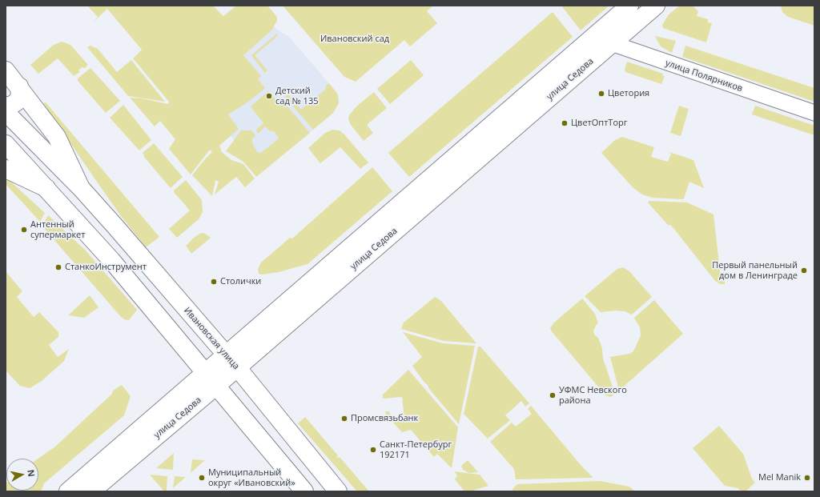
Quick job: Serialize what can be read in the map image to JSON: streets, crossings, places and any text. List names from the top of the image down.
{
  "streets": {
    "main road": ["улица Седова", "Ивановская улица"],
    "street": ["улица Полярников"]
  },
  "crossings": [
    ["улица Полярников", "улица Седова"],
    ["улица Седова", "Ивановская улица"]
  ],
  "parks": ["Ивановский сад"],
  "places": [
    "Цветория",
    "Детский сад № 135",
    "ЦветОптТорг",
    "Антенный супермаркет",
    "СтанкоИнструмент",
    "Первый панельный дом в Ленинграде",
    "Столички",
    "УФМС Невского района",
    "Промсвязьбанк",
    "Санкт-Петербург 192171",
    "Муниципальный округ «Ивановский»",
    "Mel Manik"
  ],
  "north": "right"
}
